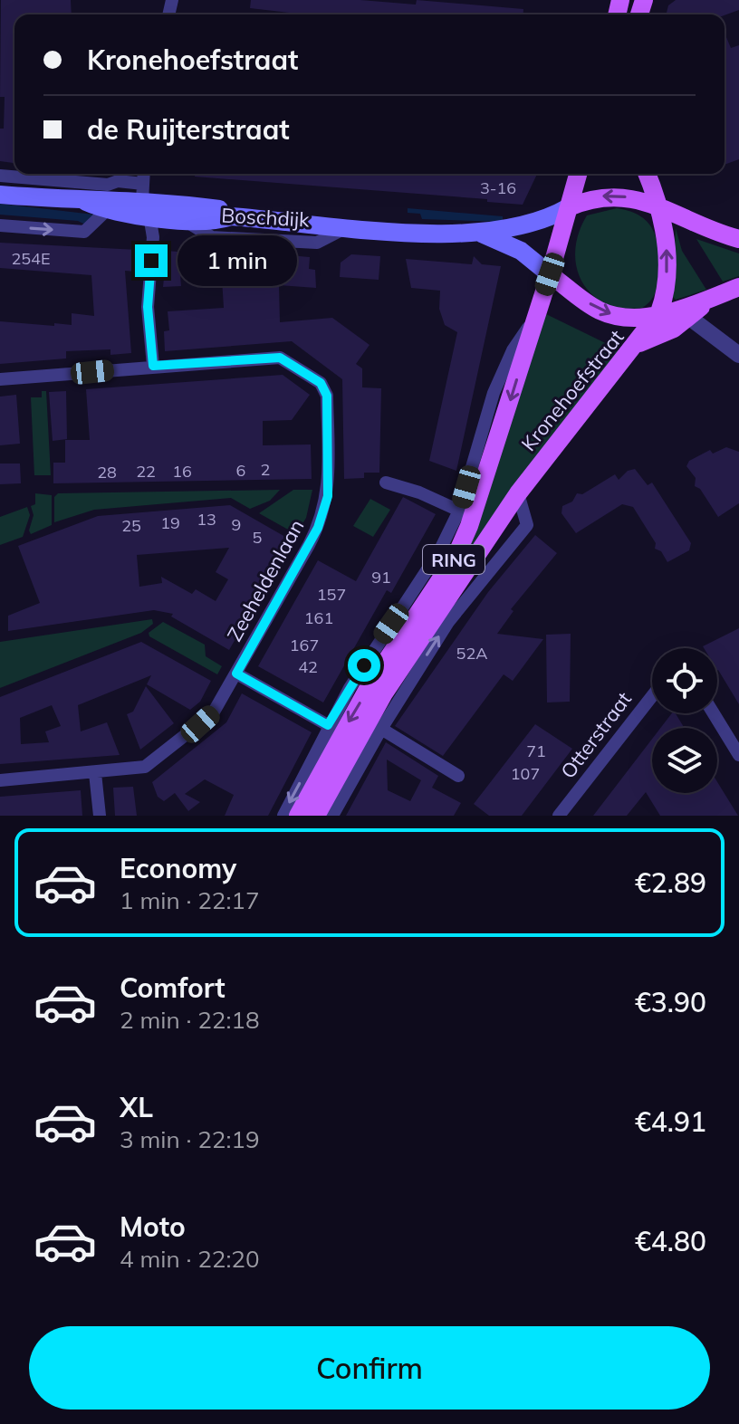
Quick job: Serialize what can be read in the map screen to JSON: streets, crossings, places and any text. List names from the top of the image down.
{
  "streets": {
    "main road": ["Boschdijk", "Kronehoefstraat", "RING"],
    "street": ["Zeeheldenlaan", "Otterstraat"]
  },
  "crossings": [
    ["Boschdijk", "Kronehoefstraat"],
    ["Boschdijk", "RING"],
    ["Kronehoefstraat", "RING"]
  ],
  "house_numbers": [
    "3-16",
    "254E",
    "2",
    "6",
    "22",
    "16",
    "28",
    "13",
    "19",
    "9",
    "25",
    "5",
    "91",
    "157",
    "161",
    "167",
    "52A",
    "42",
    "71",
    "107"
  ],
  "page": {
    "banner": ["Kronehoefstraat", "de Ruijterstraat"],
    "bubble": "1 min",
    "list": [
      {
        "name": "Economy",
        "note": "1 min · 22:17",
        "value": "€2.89"
      },
      {
        "name": "Comfort",
        "note": "2 min · 22:18",
        "value": "€3.90"
      },
      {
        "name": "XL",
        "note": "3 min · 22:19",
        "value": "€4.91"
      },
      {
        "name": "Moto",
        "note": "4 min · 22:20",
        "value": "€4.80"
      }
    ],
    "buttons": "Confirm"
  }
}
